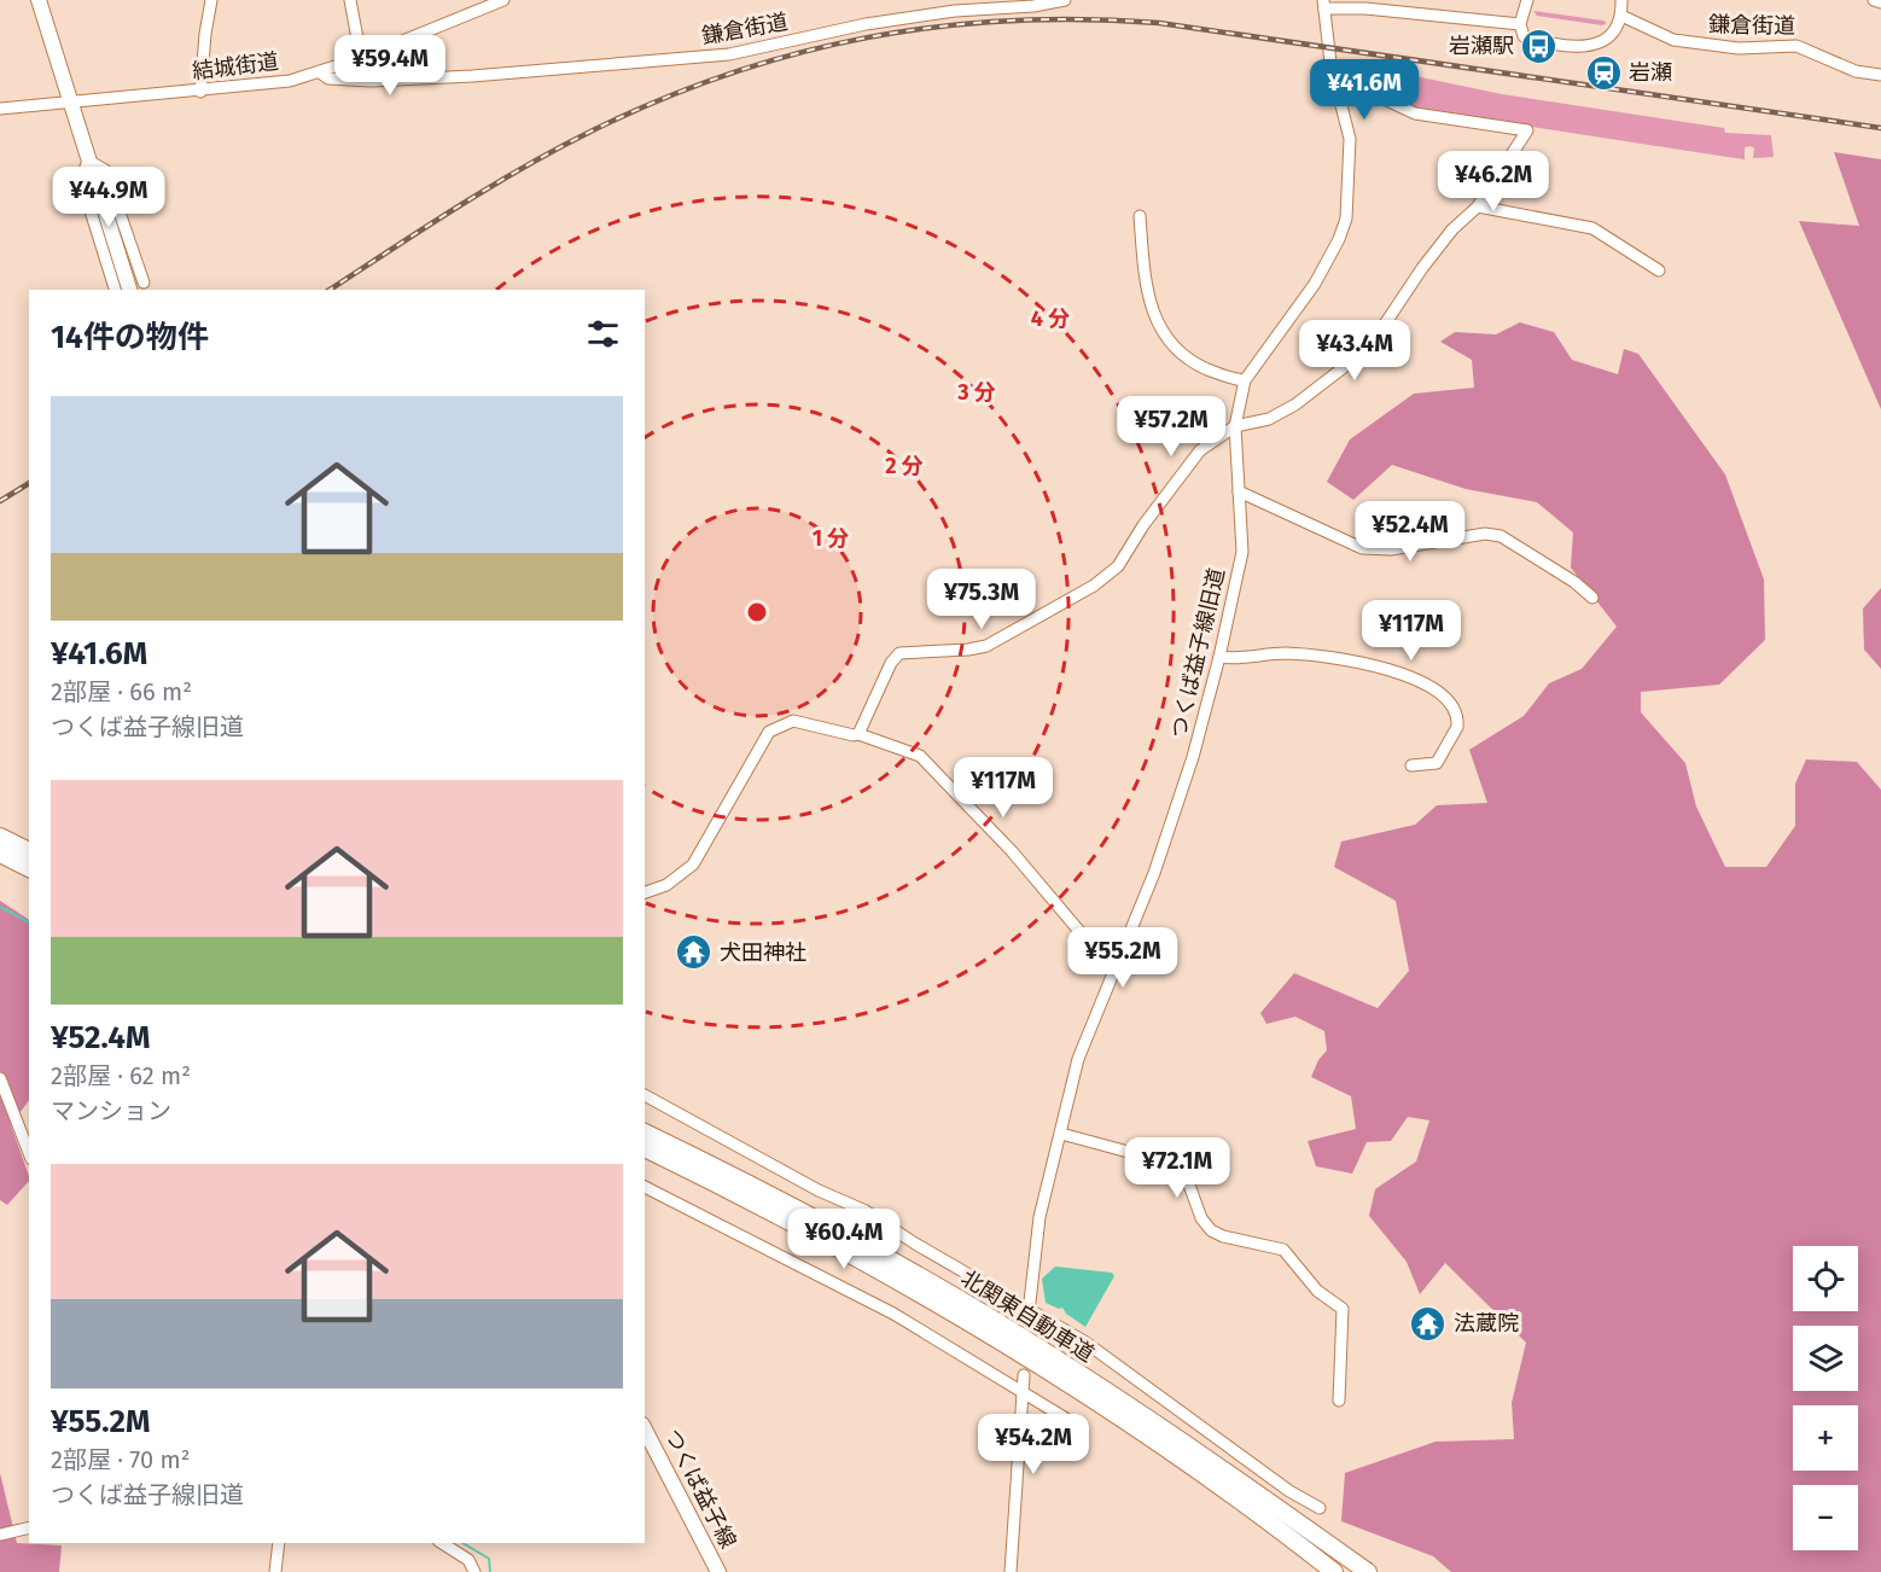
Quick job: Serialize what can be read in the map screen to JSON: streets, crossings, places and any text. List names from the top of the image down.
{
  "streets": {
    "highway": ["北関東自動車道"],
    "main road": ["つくば益子線"],
    "street": ["鎌倉街道", "結城街道", "つくば益子線旧道"]
  },
  "crossings": [
    ["鎌倉街道", "結城街道"]
  ],
  "places": {
    "bus stop": ["岩瀬駅"],
    "station": ["岩瀬"],
    "temple": ["犬田神社", "法蔵院"]
  },
  "page": {
    "price": [
      "¥59.4M",
      "¥41.6M",
      "¥46.2M",
      "¥44.9M",
      "¥43.4M",
      "¥57.2M",
      "¥52.4M",
      "¥75.3M",
      "¥117M",
      "¥117M",
      "¥55.2M",
      "¥72.1M",
      "¥60.4M",
      "¥54.2M"
    ],
    "heading": "14件の物件",
    "list": [
      {
        "name": "¥41.6M",
        "note": "2部屋 · 66 m² · つくば益子線旧道"
      },
      {
        "name": "¥52.4M",
        "note": "2部屋 · 62 m² · マンション"
      },
      {
        "name": "¥55.2M",
        "note": "2部屋 · 70 m² · つくば益子線旧道"
      }
    ],
    "map_buttons": ["+", "−"]
  },
  "rings": [
    "4 分",
    "3 分",
    "2 分",
    "1 分"
  ]
}
